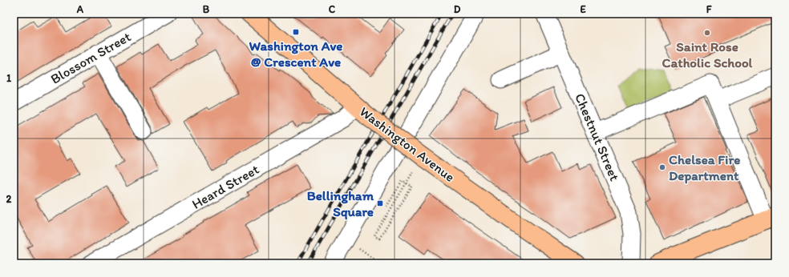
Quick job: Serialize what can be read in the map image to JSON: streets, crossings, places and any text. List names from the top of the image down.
{
  "streets": {
    "main road": ["Washington Avenue"],
    "street": ["Blossom Street", "Chestnut Street", "Heard Street"]
  },
  "crossings": [
    ["Washington Avenue", "Heard Street"]
  ],
  "places": {
    "transit": ["Washington Ave @ Crescent Ave", "Bellingham Square"],
    "other": ["Saint Rose Catholic School", "Chelsea Fire Department"]
  },
  "grid": {
    "columns": [
      "A",
      "B",
      "C",
      "D",
      "E",
      "F"
    ],
    "rows": ["1", "2"]
  }
}
